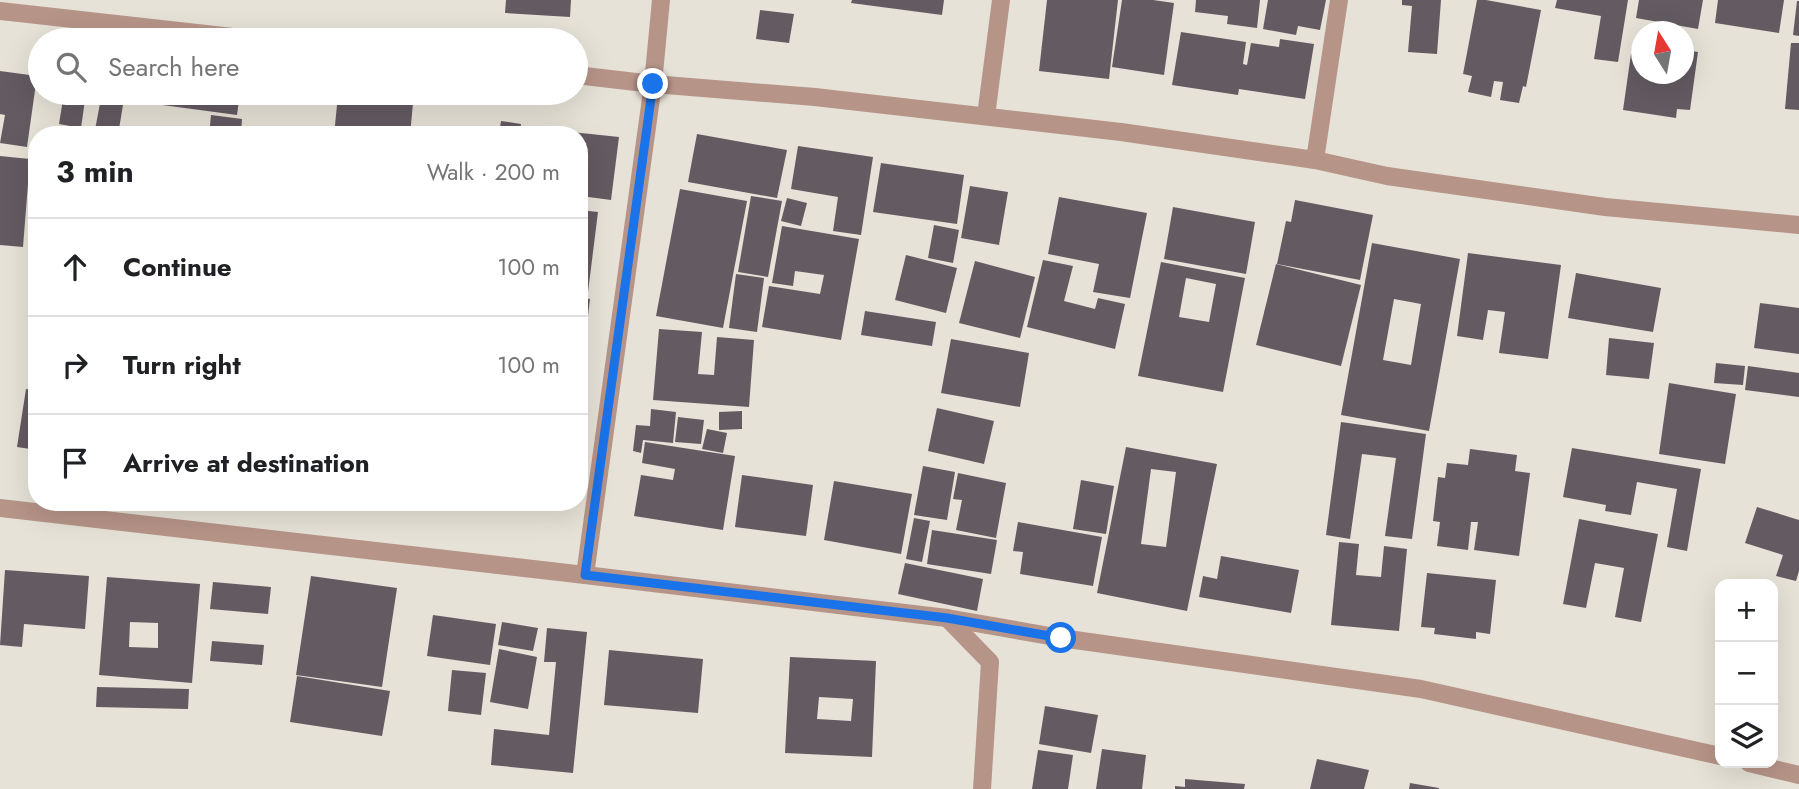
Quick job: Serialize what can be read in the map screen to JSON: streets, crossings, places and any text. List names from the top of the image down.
{
  "north": "top",
  "page": {
    "search": "Search here",
    "heading": ["3 min", "Walk · 200 m"],
    "list": [
      ["Continue", "100 m"],
      ["Turn right", "100 m"],
      "Arrive at destination"
    ],
    "map_buttons": ["+", "−"]
  }
}
